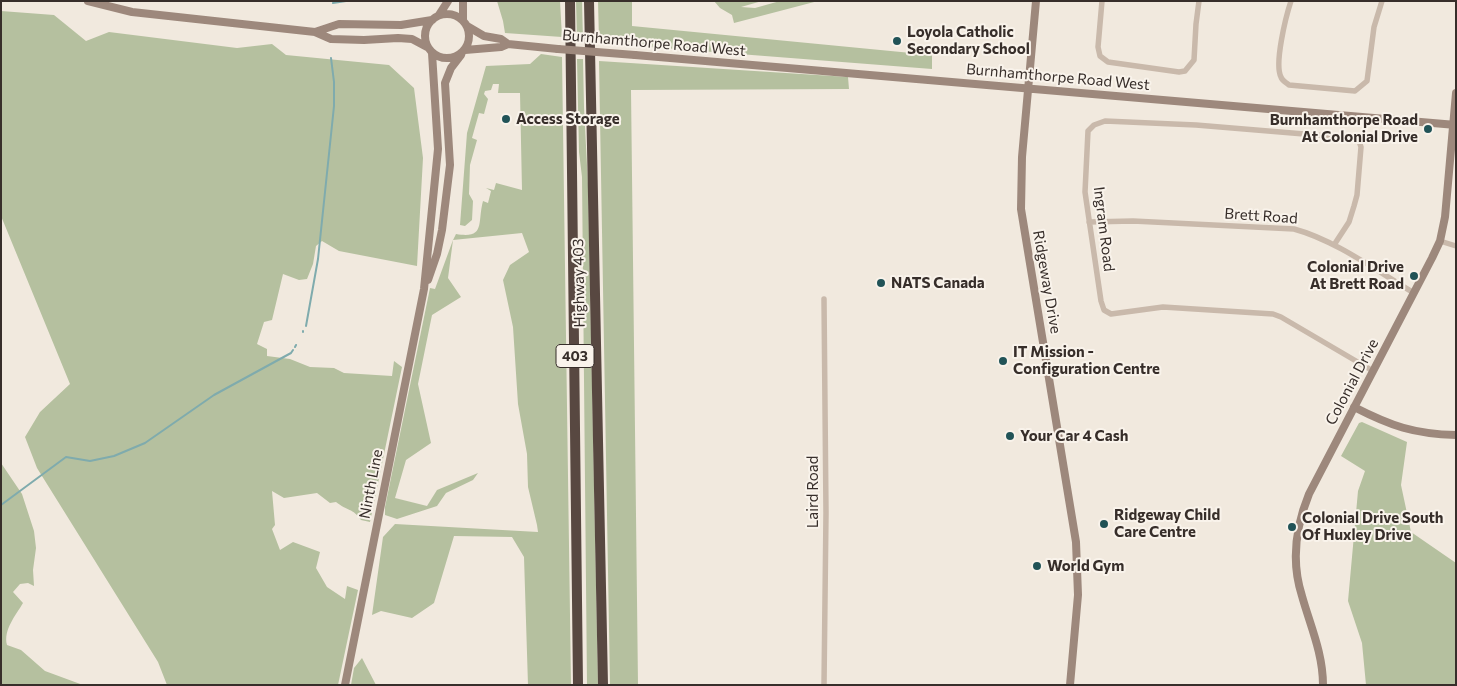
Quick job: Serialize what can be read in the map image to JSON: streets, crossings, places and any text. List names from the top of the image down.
{
  "streets": {
    "highway": ["Highway 403", "403"],
    "main road": [
      "Burnhamthorpe Road West",
      "Ridgeway Drive",
      "Colonial Drive",
      "Ninth Line"
    ],
    "street": ["Brett Road", "Ingram Road", "Laird Road"]
  },
  "crossings": [
    ["Burnhamthorpe Road West", "Ridgeway Drive"],
    ["Burnhamthorpe Road West", "Colonial Drive"],
    ["Burnhamthorpe Road West", "Ninth Line"],
    ["Brett Road", "Ingram Road"],
    ["Brett Road", "Colonial Drive"],
    ["Ingram Road", "Colonial Drive"]
  ],
  "places": [
    "Loyola Catholic Secondary School",
    "Access Storage",
    "Burnhamthorpe Road At Colonial Drive",
    "Colonial Drive At Brett Road",
    "NATS Canada",
    "IT Mission - Configuration Centre",
    "Your Car 4 Cash",
    "Ridgeway Child Care Centre",
    "Colonial Drive South Of Huxley Drive",
    "World Gym"
  ]
}
